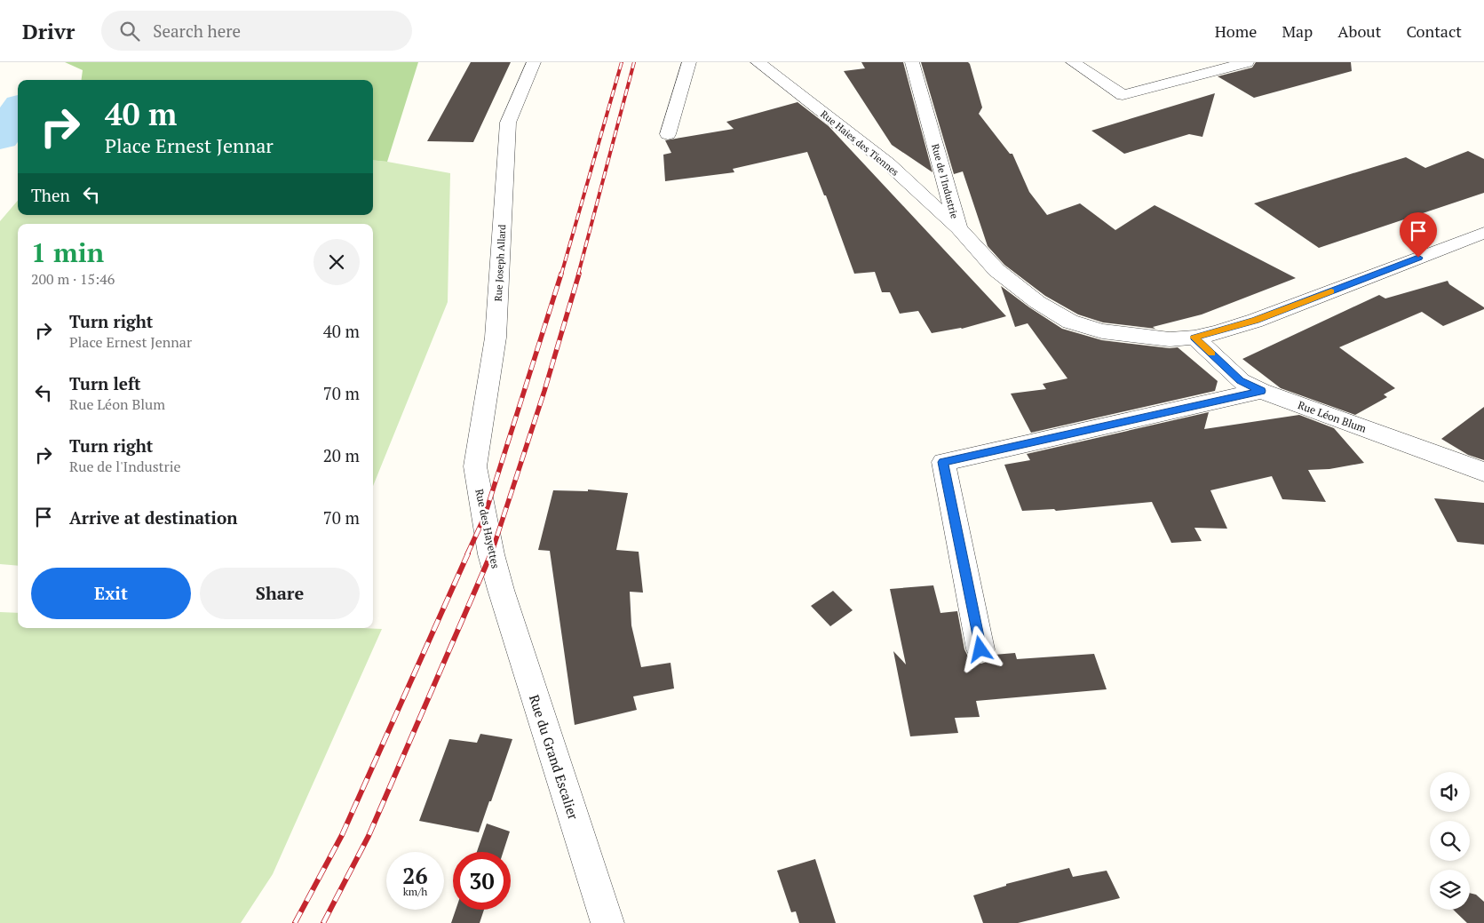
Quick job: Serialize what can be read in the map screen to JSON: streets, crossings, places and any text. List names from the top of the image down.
{
  "streets": {
    "street": [
      "Rue Haies des Tiennes",
      "Rue de l'Industrie",
      "Rue Joseph Allard",
      "Rue Léon Blum",
      "Rue des Hayettes",
      "Rue du Grand Escalier"
    ]
  },
  "crossings": [
    ["Rue Haies des Tiennes", "Rue de l'Industrie"],
    ["Rue de l'Industrie", "Rue Léon Blum"],
    ["Rue Joseph Allard", "Rue des Hayettes"],
    ["Rue des Hayettes", "Rue du Grand Escalier"]
  ],
  "page": {
    "header": "Drivr",
    "search": "Search here",
    "nav": [
      "Home",
      "Map",
      "About",
      "Contact"
    ],
    "turn": ["40 m", "Place Ernest Jennar"],
    "then": "Then",
    "heading": ["1 min", "200 m · 15:46"],
    "list": [
      {
        "name": "Turn right",
        "note": "Place Ernest Jennar",
        "value": "40 m"
      },
      {
        "name": "Turn left",
        "note": "Rue Léon Blum",
        "value": "70 m"
      },
      {
        "name": "Turn right",
        "note": "Rue de l'Industrie",
        "value": "20 m"
      },
      {
        "name": "Arrive at destination",
        "value": "70 m"
      }
    ],
    "buttons": ["Exit", "Share"],
    "speed": "26 km/h",
    "limit": "30"
  }
}
